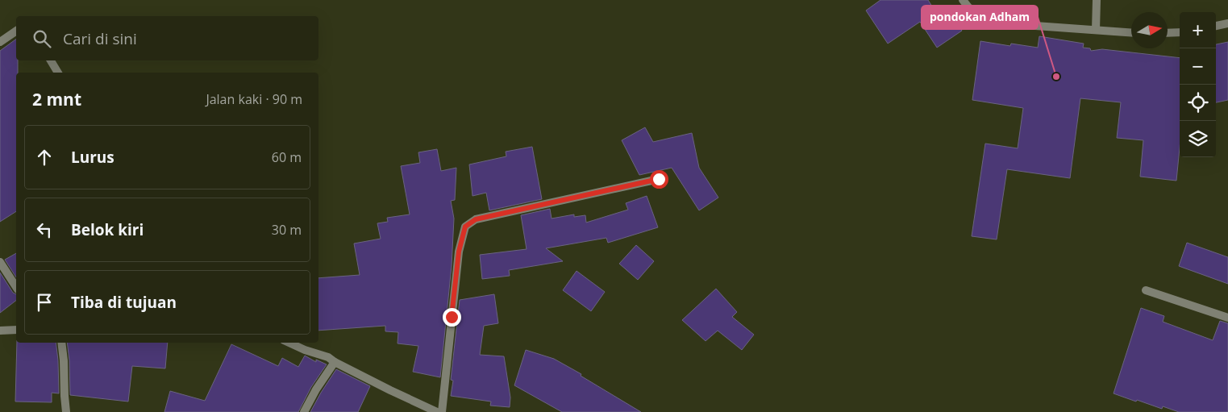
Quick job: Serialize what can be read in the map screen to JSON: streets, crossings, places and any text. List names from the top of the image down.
{
  "places": ["pondokan Adham"],
  "north": "right",
  "page": {
    "map_buttons": ["+", "−"],
    "search": "Cari di sini",
    "heading": ["2 mnt", "Jalan kaki · 90 m"],
    "list": [
      ["Lurus", "60 m"],
      ["Belok kiri", "30 m"],
      "Tiba di tujuan"
    ]
  }
}
